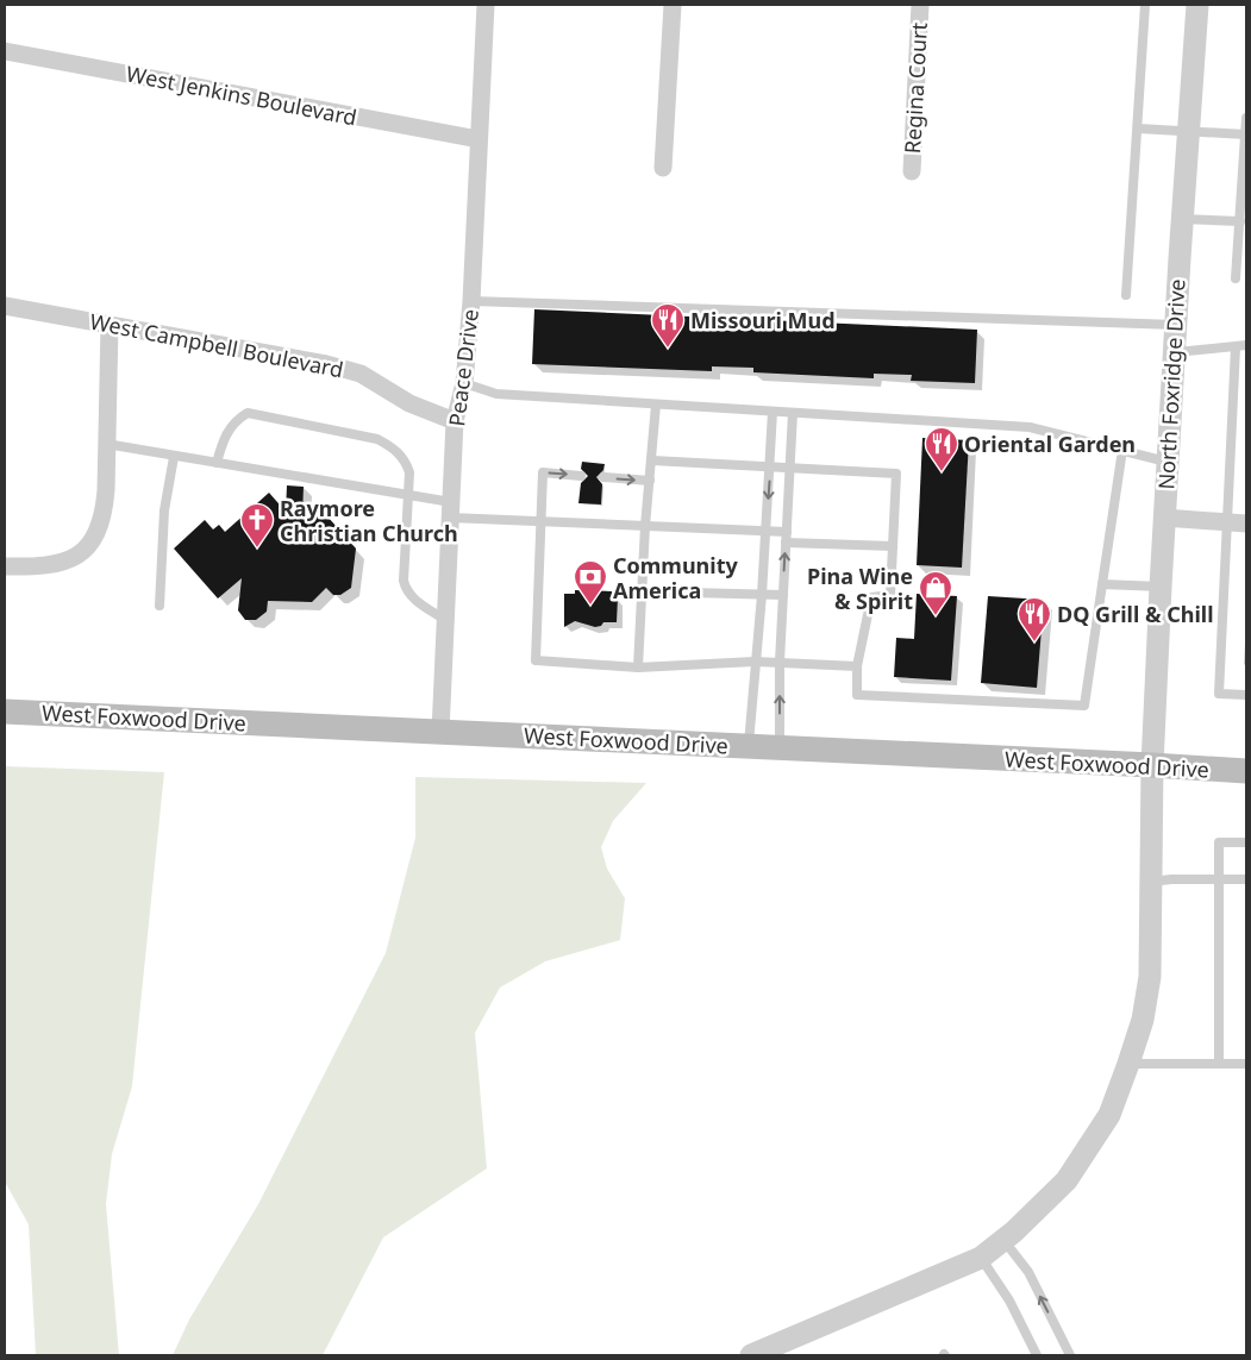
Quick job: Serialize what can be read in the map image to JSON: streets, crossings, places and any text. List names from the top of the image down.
{
  "streets": {
    "main road": ["West Foxwood Drive"],
    "street": [
      "Regina Court",
      "West Jenkins Boulevard",
      "West Campbell Boulevard",
      "Peace Drive",
      "North Foxridge Drive"
    ]
  },
  "crossings": [
    ["West Jenkins Boulevard", "Peace Drive"],
    ["West Campbell Boulevard", "Peace Drive"],
    ["Peace Drive", "West Foxwood Drive"],
    ["North Foxridge Drive", "West Foxwood Drive"]
  ],
  "places": {
    "restaurant": ["Missouri Mud", "Oriental Garden", "DQ Grill & Chill"],
    "church": ["Raymore Christian Church"],
    "bank": ["Community America"],
    "shop": ["Pina Wine & Spirit"]
  }
}
